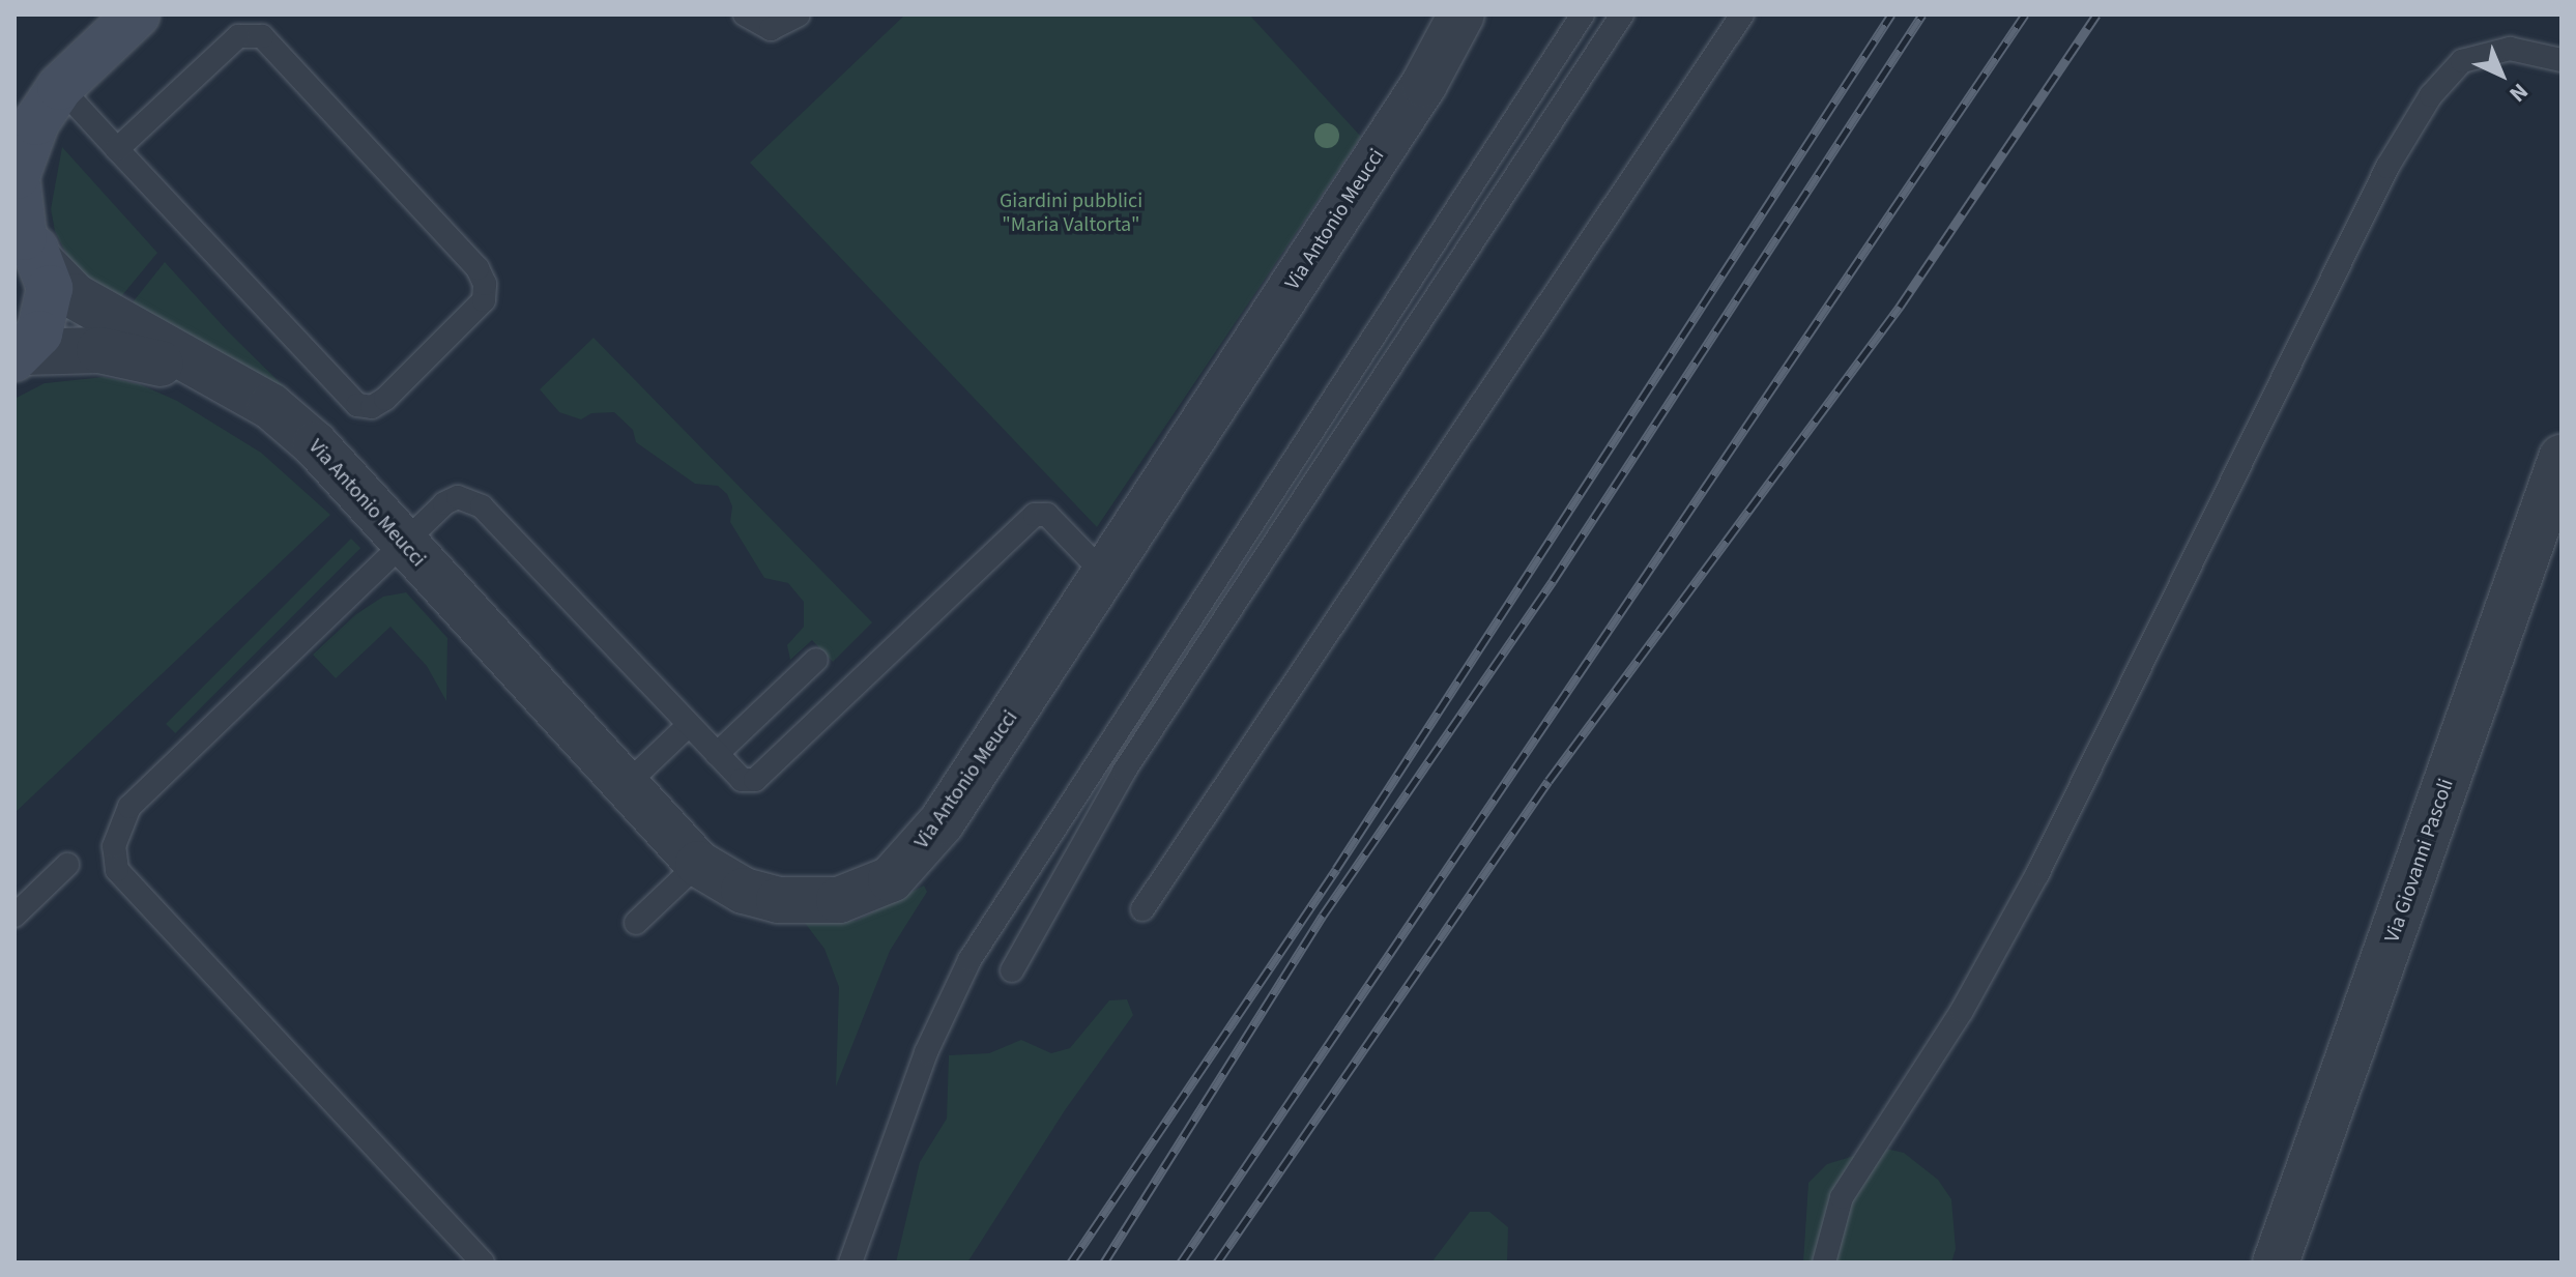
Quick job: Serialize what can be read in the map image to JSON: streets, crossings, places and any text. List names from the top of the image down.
{
  "streets": {
    "street": ["Via Antonio Meucci", "Via Giovanni Pascoli"]
  },
  "parks": ["Giardini pubblici \"Maria Valtorta\""],
  "north": "bottom right"
}
